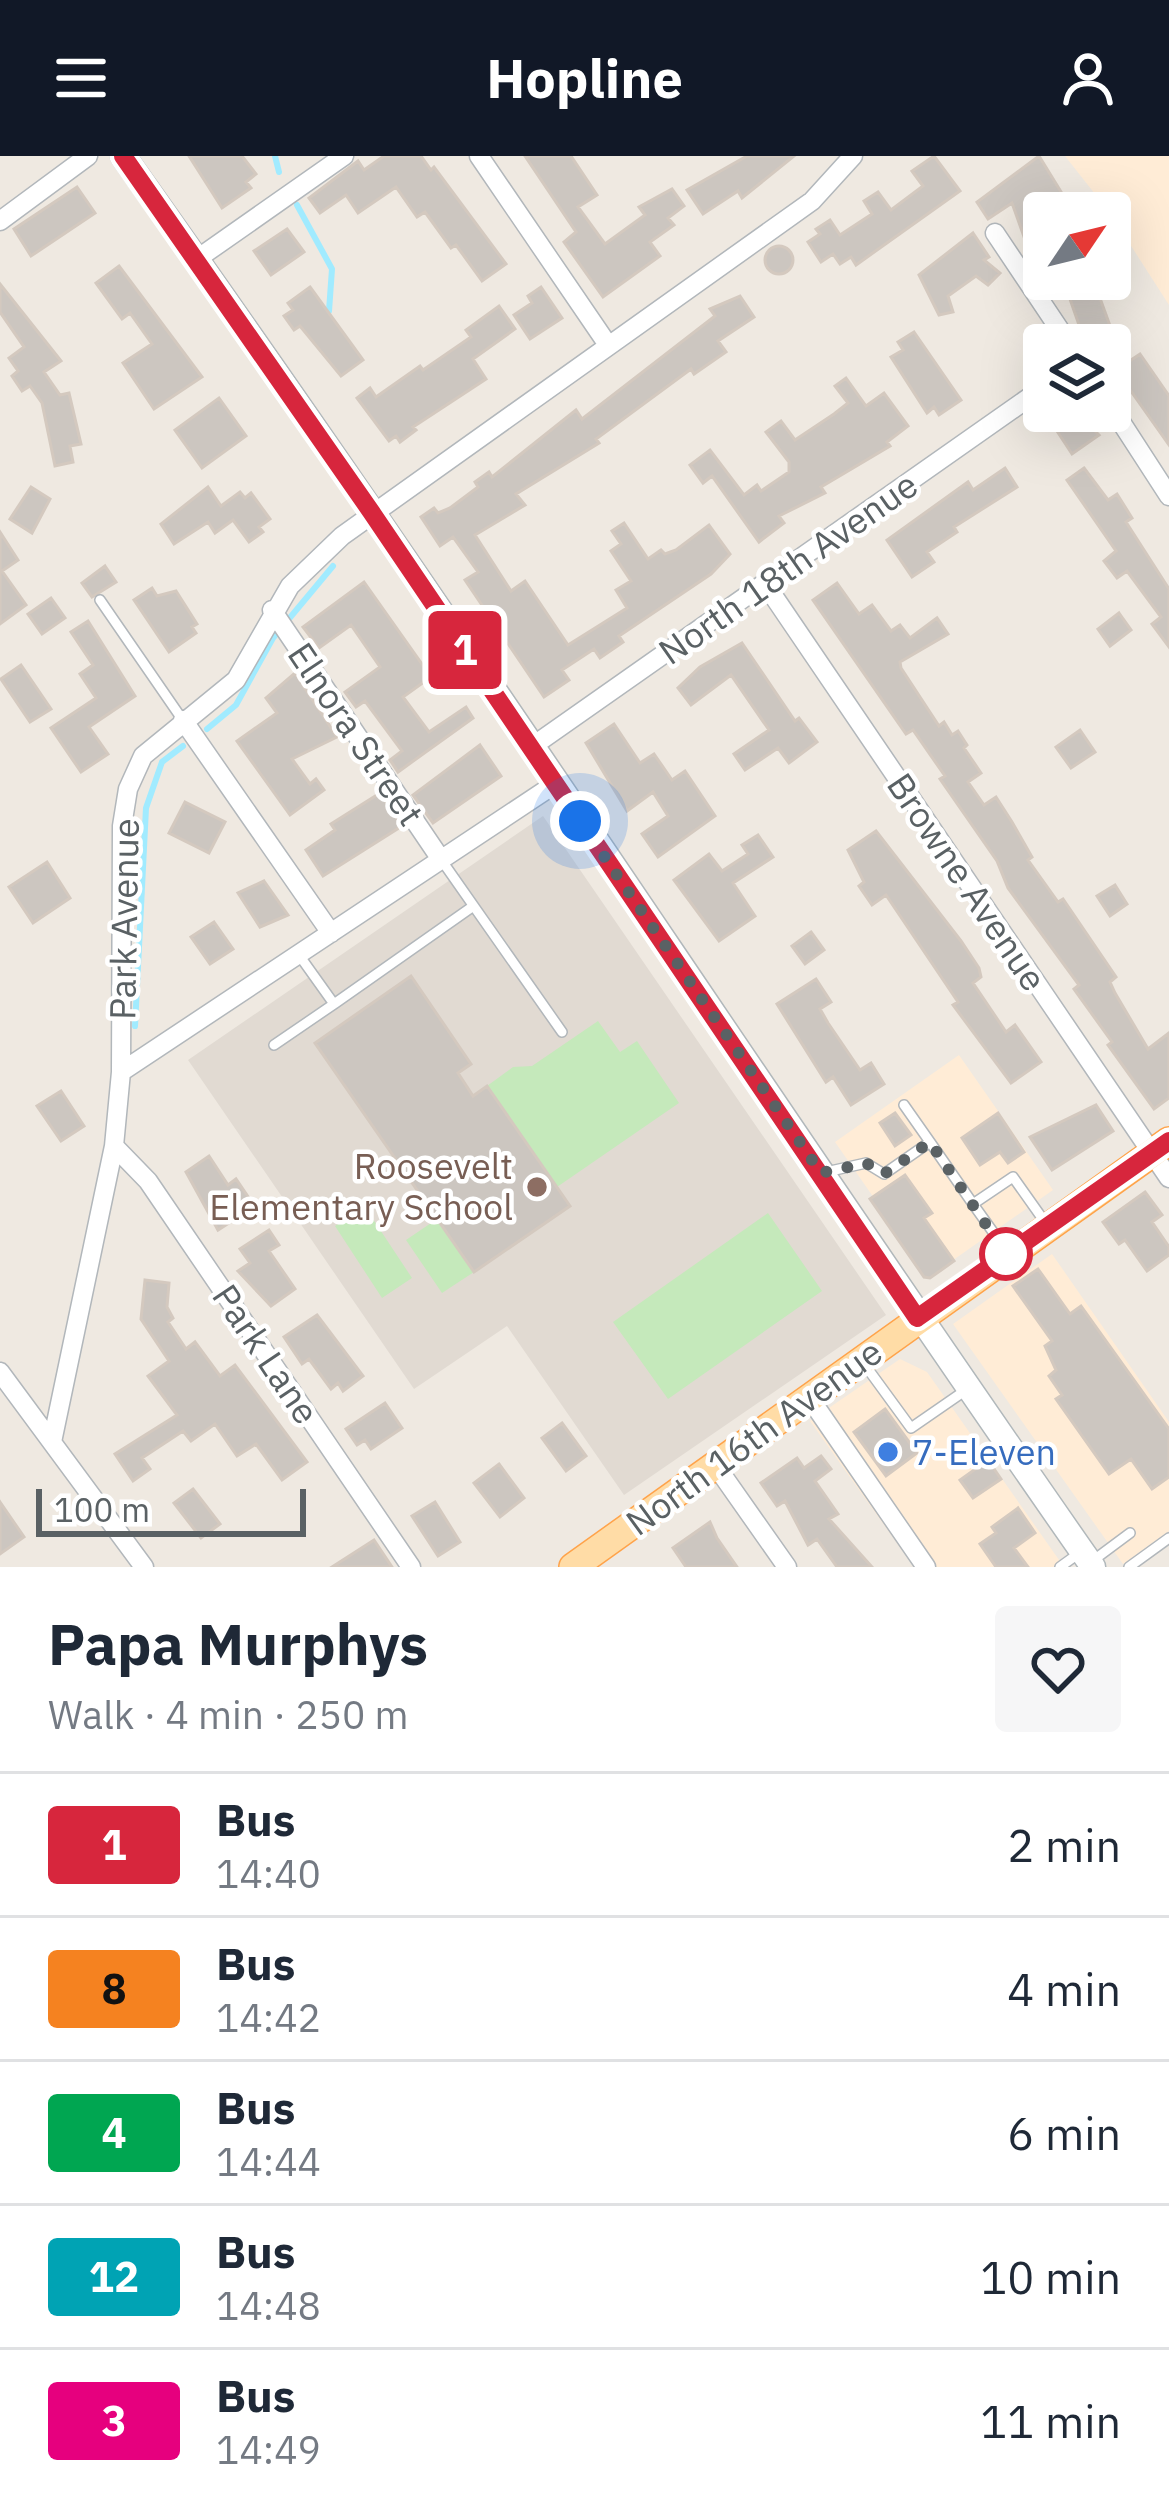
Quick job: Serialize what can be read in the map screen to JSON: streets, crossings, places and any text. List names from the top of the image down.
{
  "streets": {
    "main road": ["North 16th Avenue"],
    "street": [
      "North 18th Avenue",
      "Elnora Street",
      "Browne Avenue",
      "Park Avenue",
      "Park Lane"
    ]
  },
  "crossings": [
    ["North 18th Avenue", "Browne Avenue"],
    ["Elnora Street", "Park Avenue"],
    ["Browne Avenue", "North 16th Avenue"],
    ["Park Avenue", "Park Lane"]
  ],
  "places": ["Roosevelt Elementary School", "7-Eleven"],
  "lines": ["bus line 1"],
  "scale_bar": "100 m",
  "north": "top right",
  "page": {
    "header": "Hopline",
    "on_map": "1",
    "scale": "100 m",
    "heading": ["Papa Murphys", "Walk · 4 min · 250 m"],
    "list": [
      {
        "mark": "1",
        "name": "Bus",
        "note": "14:40",
        "value": "2 min"
      },
      {
        "mark": "8",
        "name": "Bus",
        "note": "14:42",
        "value": "4 min"
      },
      {
        "mark": "4",
        "name": "Bus",
        "note": "14:44",
        "value": "6 min"
      },
      {
        "mark": "12",
        "name": "Bus",
        "note": "14:48",
        "value": "10 min"
      },
      {
        "mark": "3",
        "name": "Bus",
        "note": "14:49",
        "value": "11 min"
      }
    ]
  }
}
